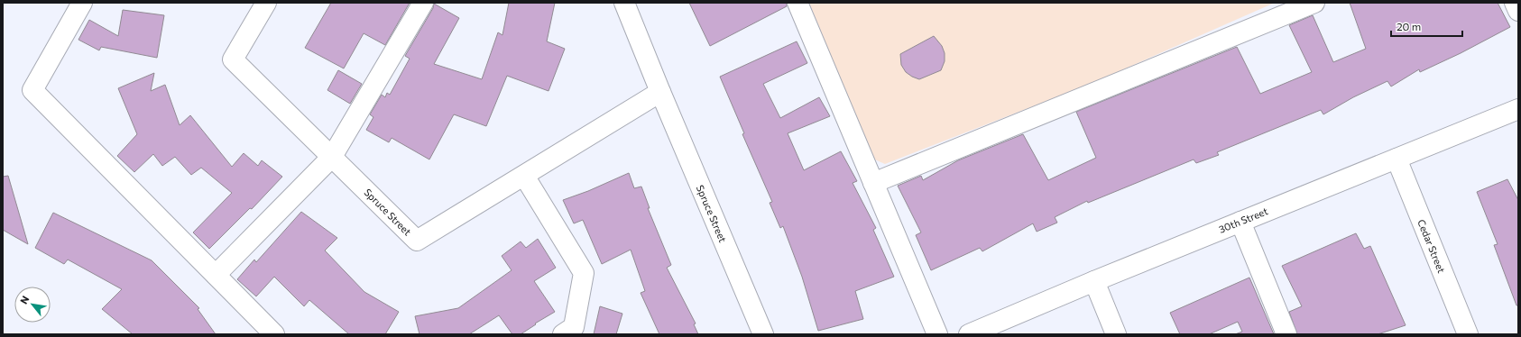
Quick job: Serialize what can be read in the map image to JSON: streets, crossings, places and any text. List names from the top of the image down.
{
  "streets": {
    "street": ["Spruce Street", "30th Street", "Cedar Street"]
  },
  "crossings": [
    ["30th Street", "Cedar Street"]
  ],
  "scale_bar": "20 m",
  "north": "top left"
}
